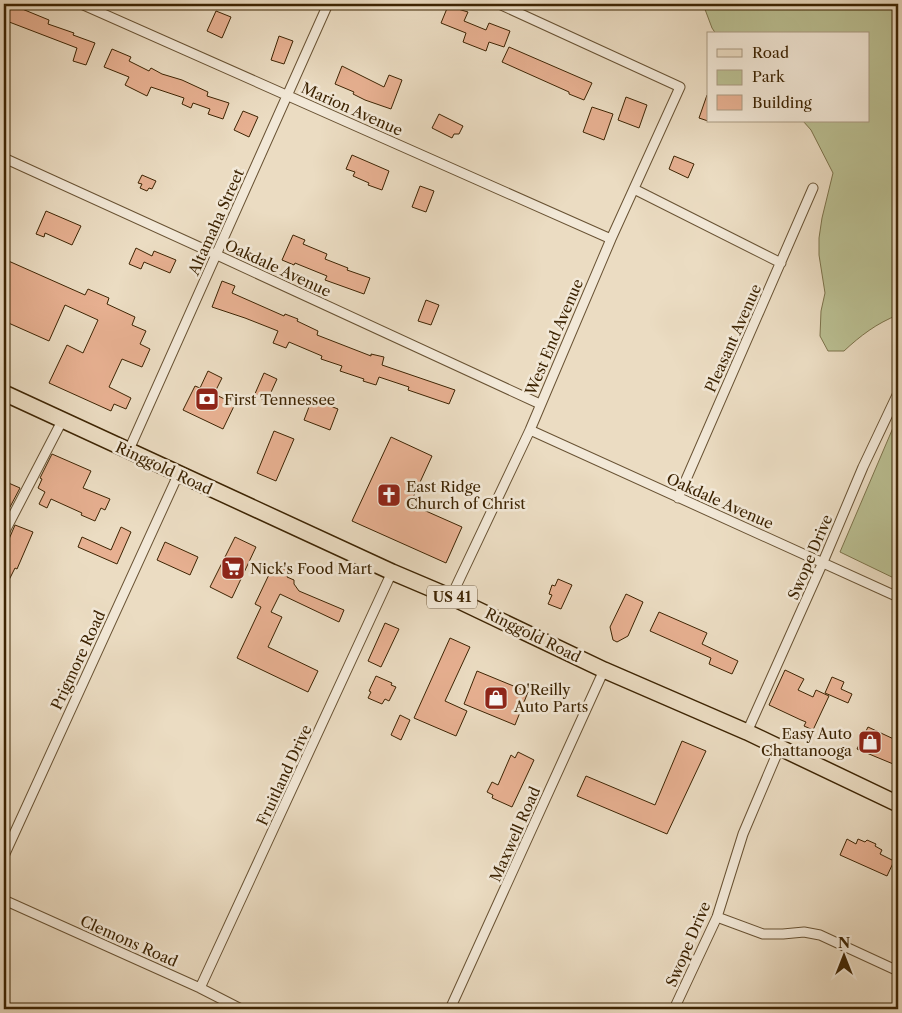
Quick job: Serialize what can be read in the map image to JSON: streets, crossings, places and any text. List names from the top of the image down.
{
  "streets": {
    "main road": ["Ringgold Road", "US 41"],
    "street": [
      "Marion Avenue",
      "Altamaha Street",
      "Oakdale Avenue",
      "West End Avenue",
      "Pleasant Avenue",
      "Swope Drive",
      "Prigmore Road",
      "Fruitland Drive",
      "Maxwell Road",
      "Clemons Road"
    ]
  },
  "crossings": [
    ["Marion Avenue", "Altamaha Street"],
    ["Marion Avenue", "West End Avenue"],
    ["Altamaha Street", "Oakdale Avenue"],
    ["Altamaha Street", "Ringgold Road"],
    ["Oakdale Avenue", "West End Avenue"],
    ["Oakdale Avenue", "Pleasant Avenue"],
    ["Oakdale Avenue", "Swope Drive"],
    ["West End Avenue", "Ringgold Road"],
    ["Ringgold Road", "Swope Drive"],
    ["Ringgold Road", "Prigmore Road"],
    ["Ringgold Road", "Fruitland Drive"],
    ["Ringgold Road", "Maxwell Road"],
    ["Fruitland Drive", "Clemons Road"]
  ],
  "places": {
    "bank": ["First Tennessee"],
    "church": ["East Ridge Church of Christ"],
    "supermarket": ["Nick's Food Mart"],
    "shop": ["O'Reilly Auto Parts", "Easy Auto Chattanooga"]
  },
  "legend": ["Road", "Park", "Building"],
  "north": "top"
}
